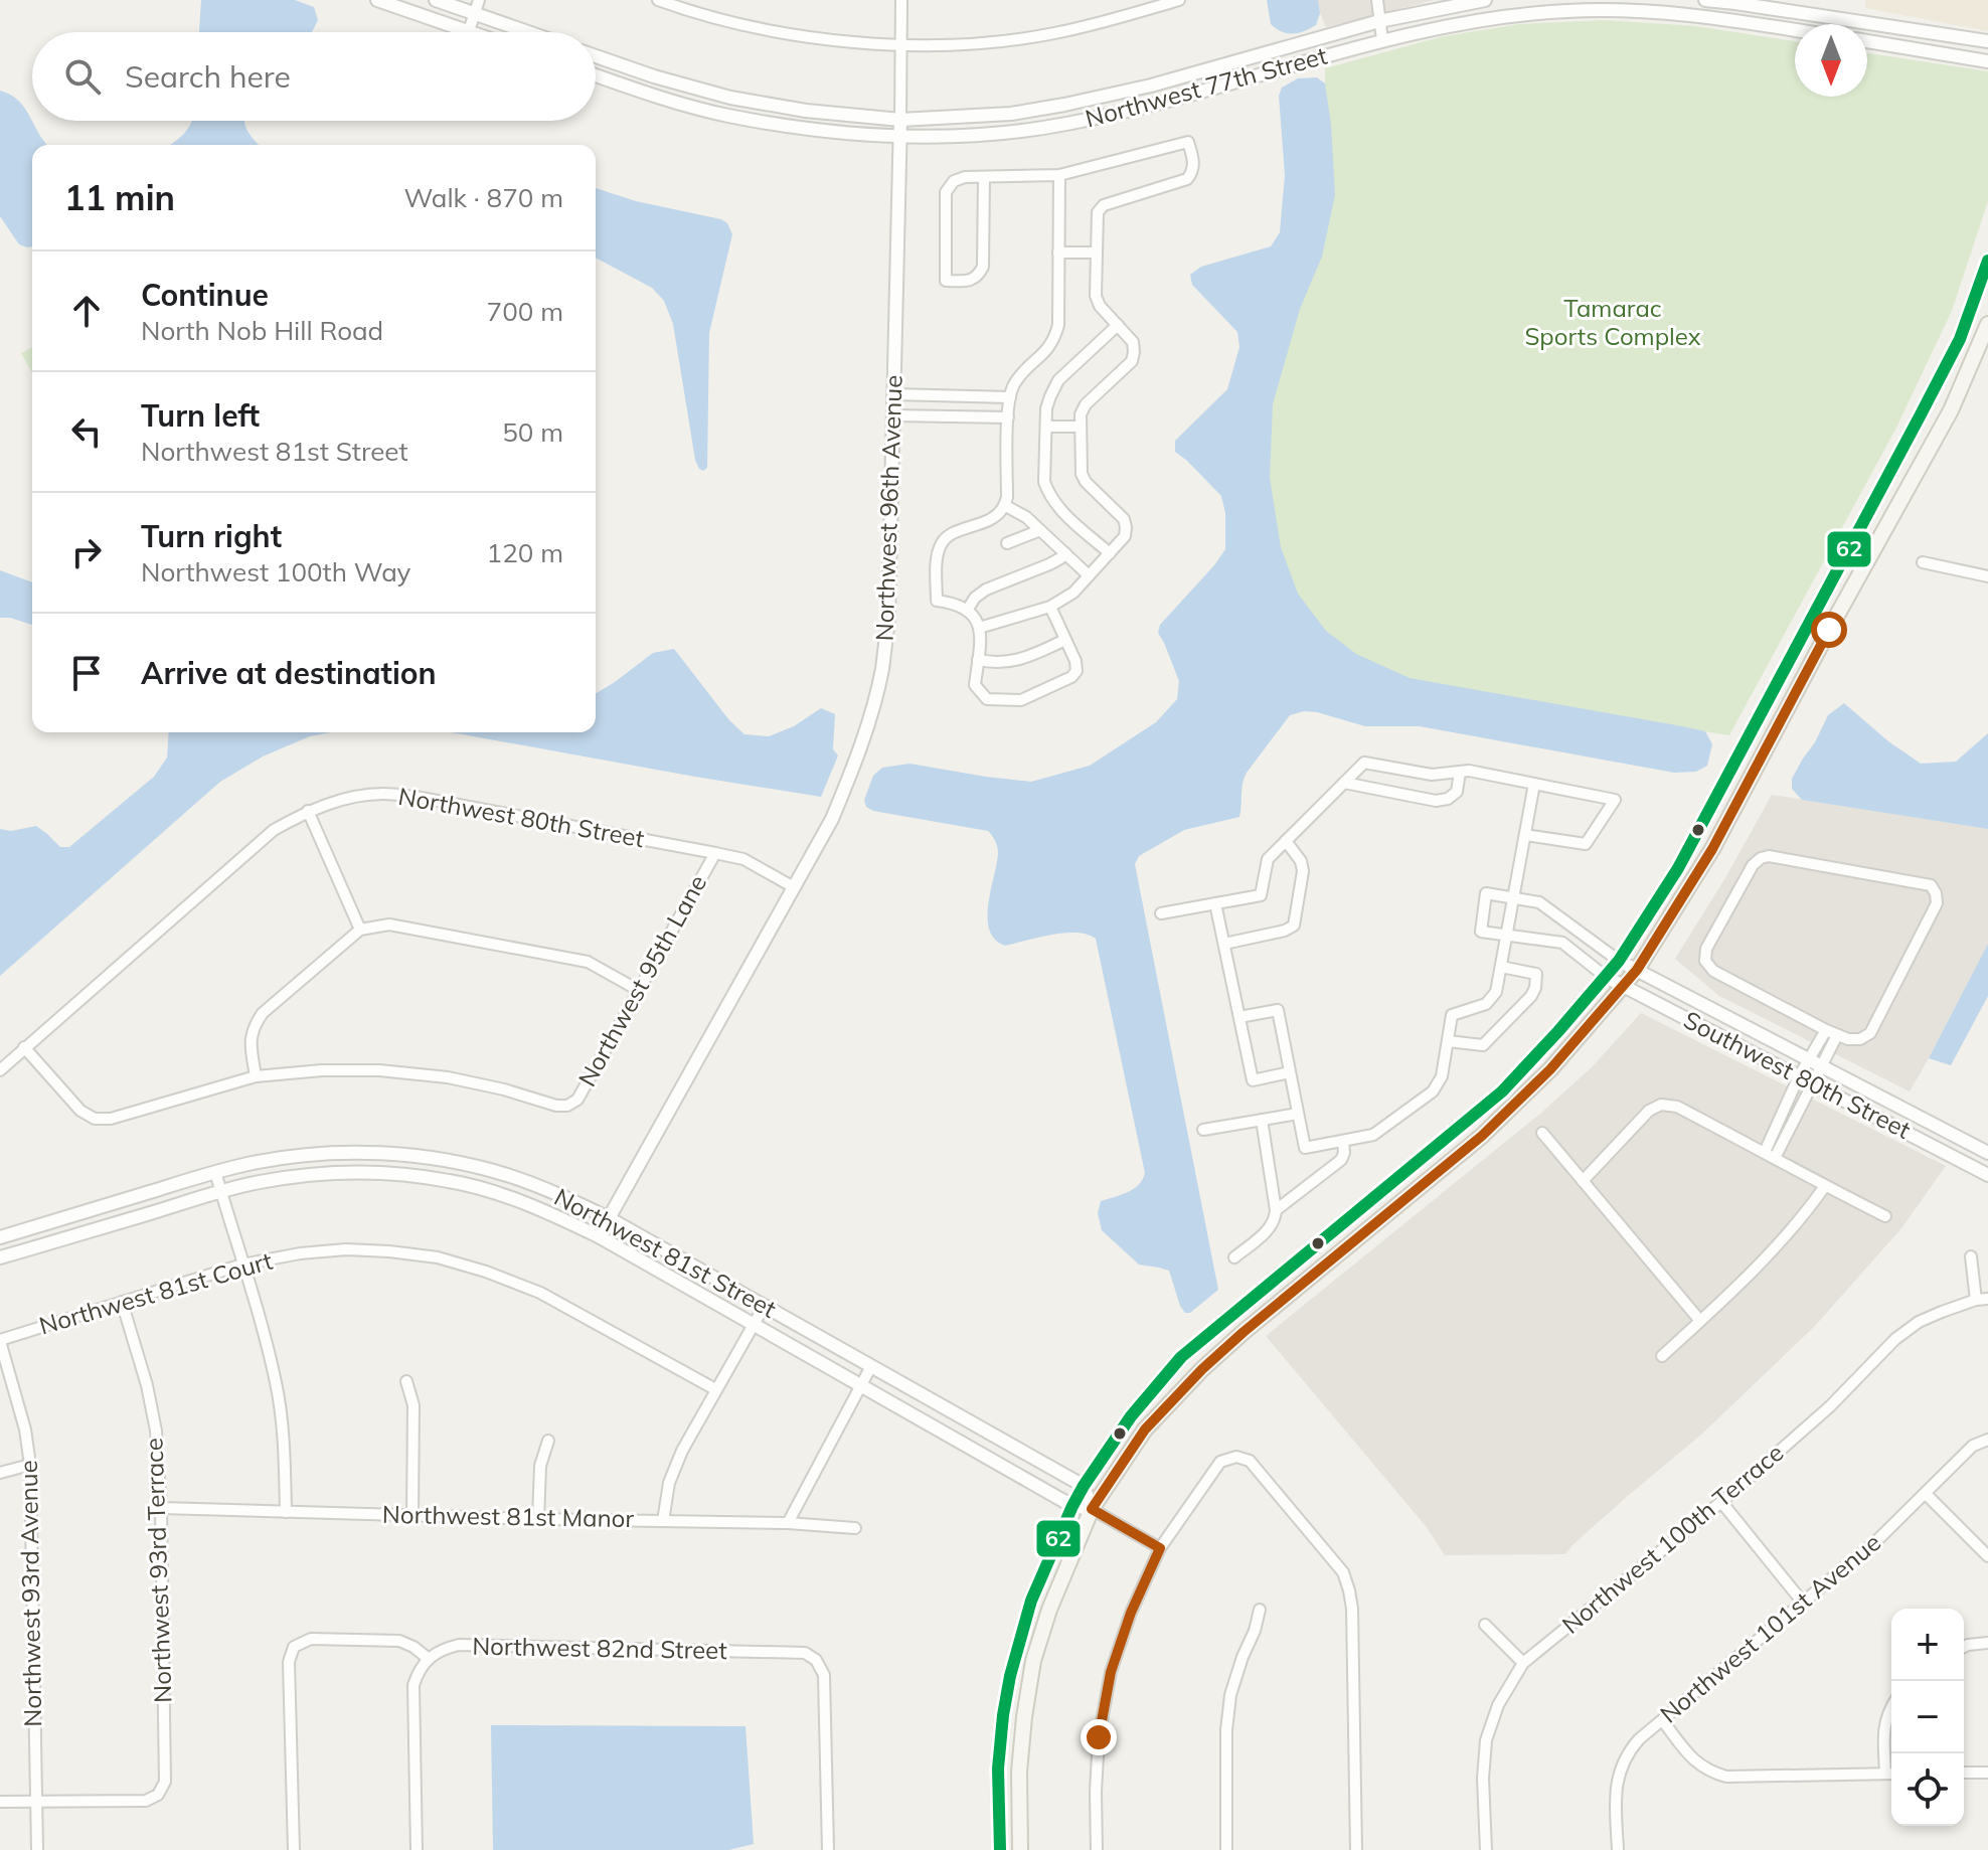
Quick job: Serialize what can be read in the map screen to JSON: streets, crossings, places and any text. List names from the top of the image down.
{
  "streets": {
    "street": [
      "Northwest 77th Street",
      "Northwest 96th Avenue",
      "Northwest 80th Street",
      "Northwest 95th Lane",
      "Southwest 80th Street",
      "Northwest 81st Street",
      "Northwest 81st Court",
      "Northwest 81st Manor",
      "Northwest 100th Terrace",
      "Northwest 93rd Terrace",
      "Northwest 93rd Avenue",
      "Northwest 101st Avenue",
      "Northwest 82nd Street"
    ]
  },
  "crossings": [
    ["Northwest 77th Street", "Northwest 96th Avenue"],
    ["Northwest 96th Avenue", "Northwest 80th Street"],
    ["Northwest 96th Avenue", "Northwest 81st Street"],
    ["Northwest 80th Street", "Northwest 95th Lane"],
    ["Northwest 81st Court", "Northwest 93rd Terrace"],
    ["Northwest 81st Court", "Northwest 93rd Avenue"],
    ["Northwest 81st Manor", "Northwest 93rd Terrace"],
    ["Northwest 93rd Terrace", "Northwest 93rd Avenue"]
  ],
  "parks": ["Tamarac Sports Complex"],
  "lines": ["transit line 62"],
  "north": "bottom",
  "page": {
    "search": "Search here",
    "heading": ["11 min", "Walk · 870 m"],
    "list": [
      ["Continue", "North Nob Hill Road", "700 m"],
      ["Turn left", "Northwest 81st Street", "50 m"],
      ["Turn right", "Northwest 100th Way", "120 m"],
      "Arrive at destination"
    ],
    "map_buttons": ["+", "−"]
  }
}
